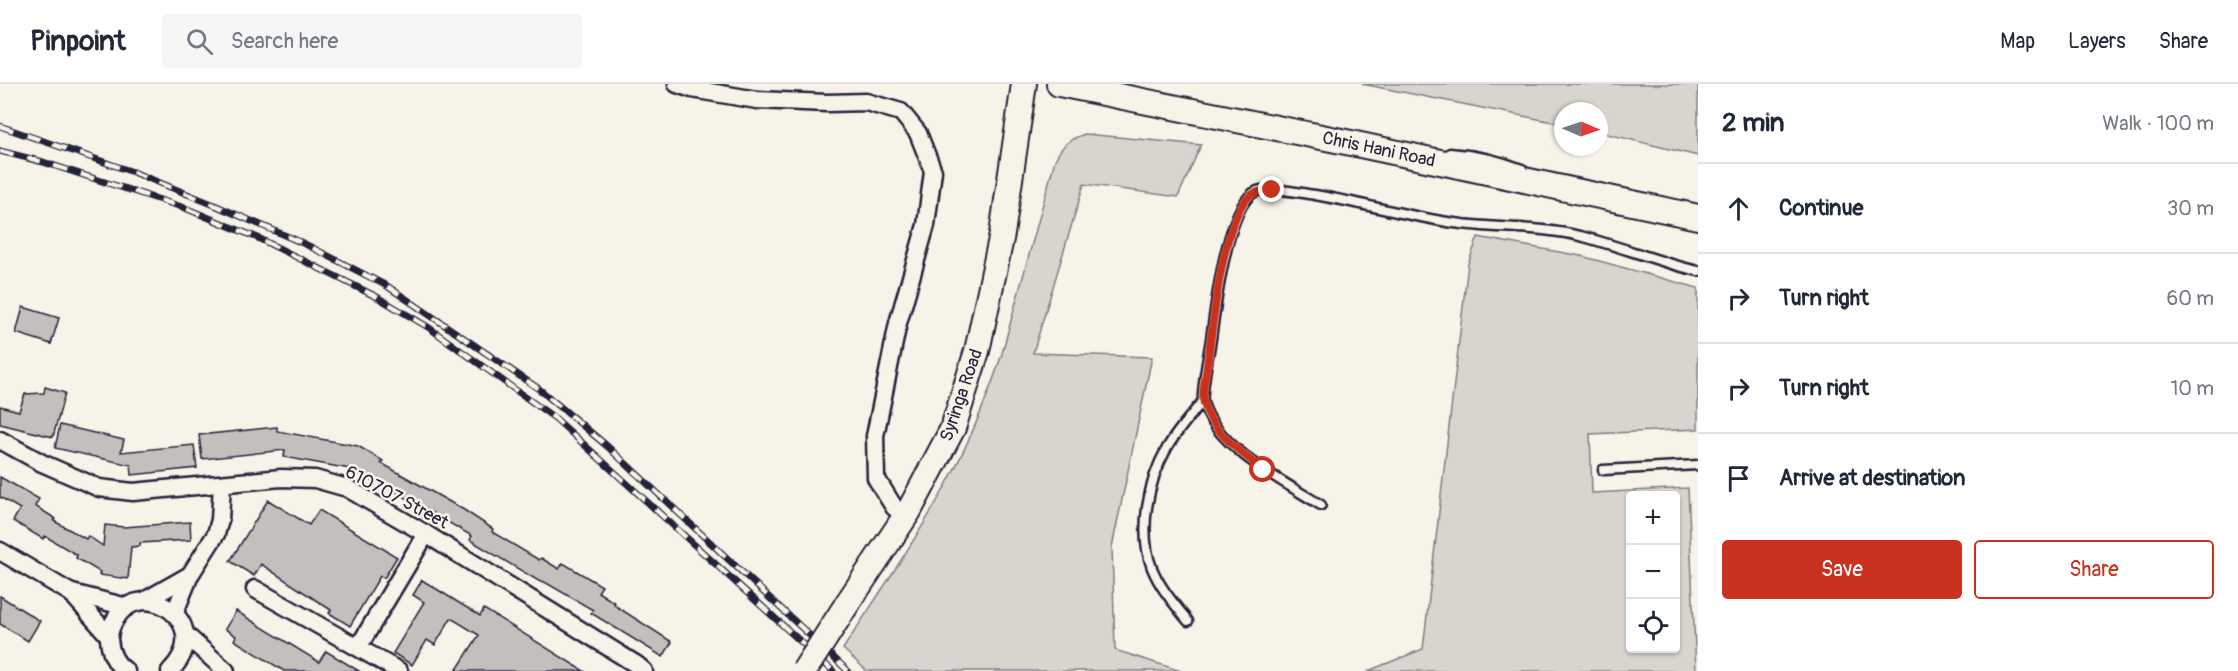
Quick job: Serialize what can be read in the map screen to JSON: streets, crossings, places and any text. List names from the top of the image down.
{
  "streets": {
    "street": ["Chris Hani Road", "Syringa Road", "610707 Street"]
  },
  "north": "right",
  "page": {
    "header": "Pinpoint",
    "search": "Search here",
    "nav": ["Map", "Layers", "Share"],
    "heading": ["2 min", "Walk · 100 m"],
    "list": [
      ["Continue", "30 m"],
      ["Turn right", "60 m"],
      ["Turn right", "10 m"],
      "Arrive at destination"
    ],
    "map_buttons": ["+", "−"],
    "buttons": ["Save", "Share"]
  }
}
